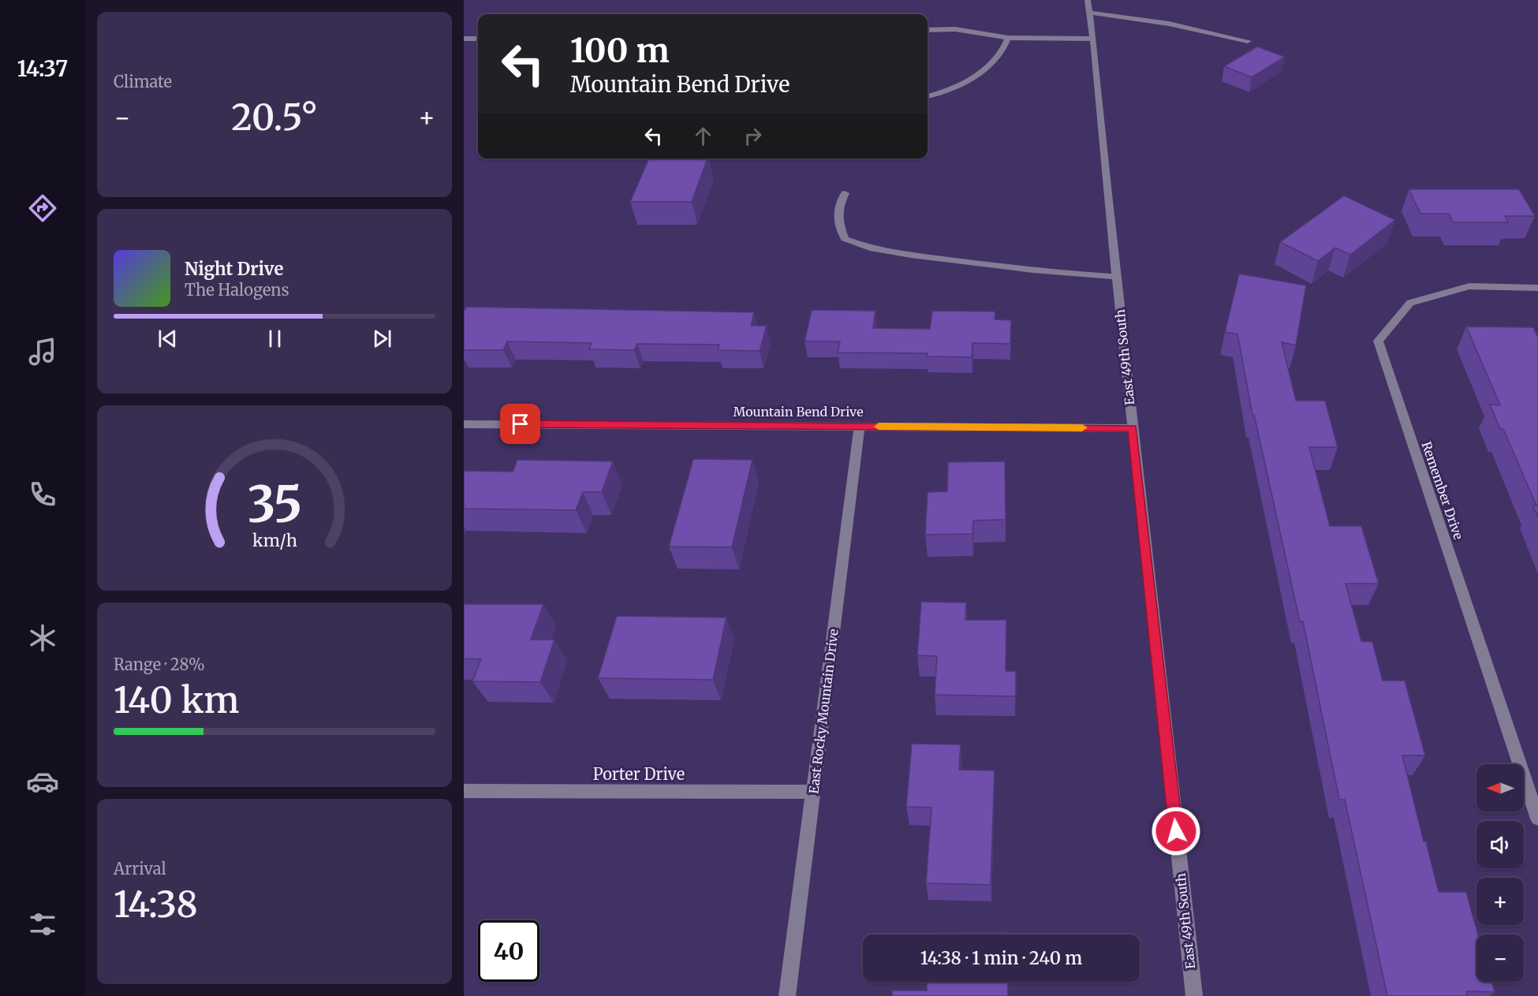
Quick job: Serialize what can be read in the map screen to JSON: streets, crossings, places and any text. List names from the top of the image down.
{
  "streets": {
    "street": [
      "East 49th South",
      "Mountain Bend Drive",
      "Remember Drive",
      "East Rocky Mountain Drive",
      "Porter Drive"
    ]
  },
  "crossings": [
    ["East 49th South", "Mountain Bend Drive"],
    ["Mountain Bend Drive", "East Rocky Mountain Drive"],
    ["East Rocky Mountain Drive", "Porter Drive"]
  ],
  "north": "left",
  "page": {
    "tabs": "14:37",
    "tile": [
      "Climate",
      ["Range · 28%", "140 km"],
      ["Arrival", "14:38"]
    ],
    "turn": ["100 m", "Mountain Bend Drive"],
    "heat": ["−", "20.5°", "+"],
    "song": ["Night Drive", "The Halogens"],
    "map_buttons": ["+", "−"],
    "limit": "40",
    "trip": "14:38 · 1 min · 240 m",
    "gauge": ["35", "km/h"]
  }
}
